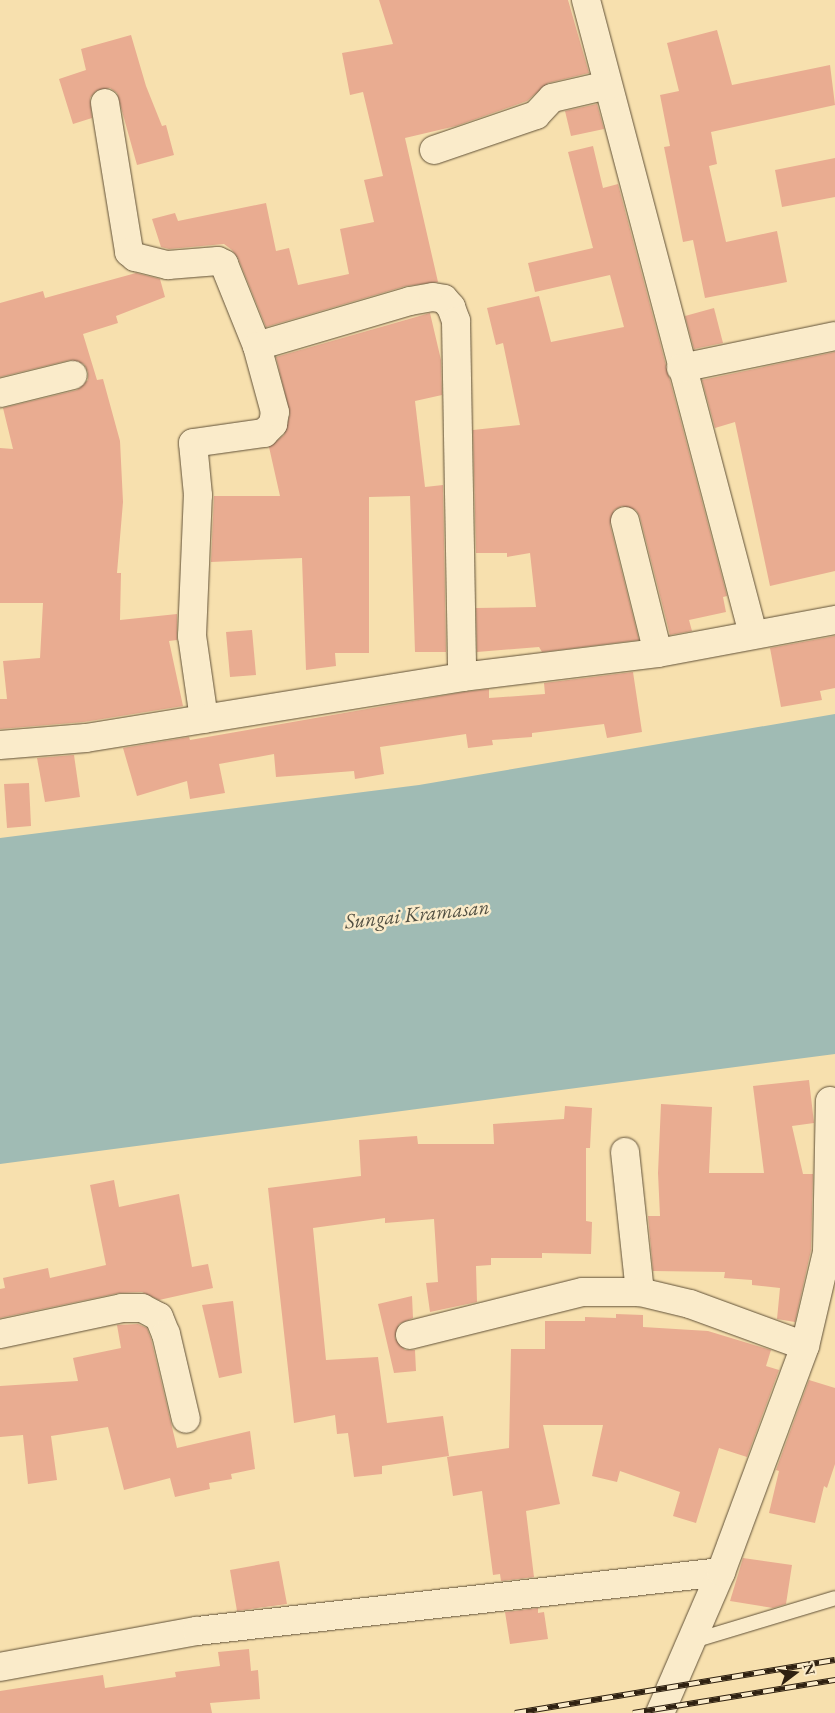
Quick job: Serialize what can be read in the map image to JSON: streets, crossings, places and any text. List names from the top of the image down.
{
  "water": ["Sungai Kramasan"],
  "north": "right"
}
